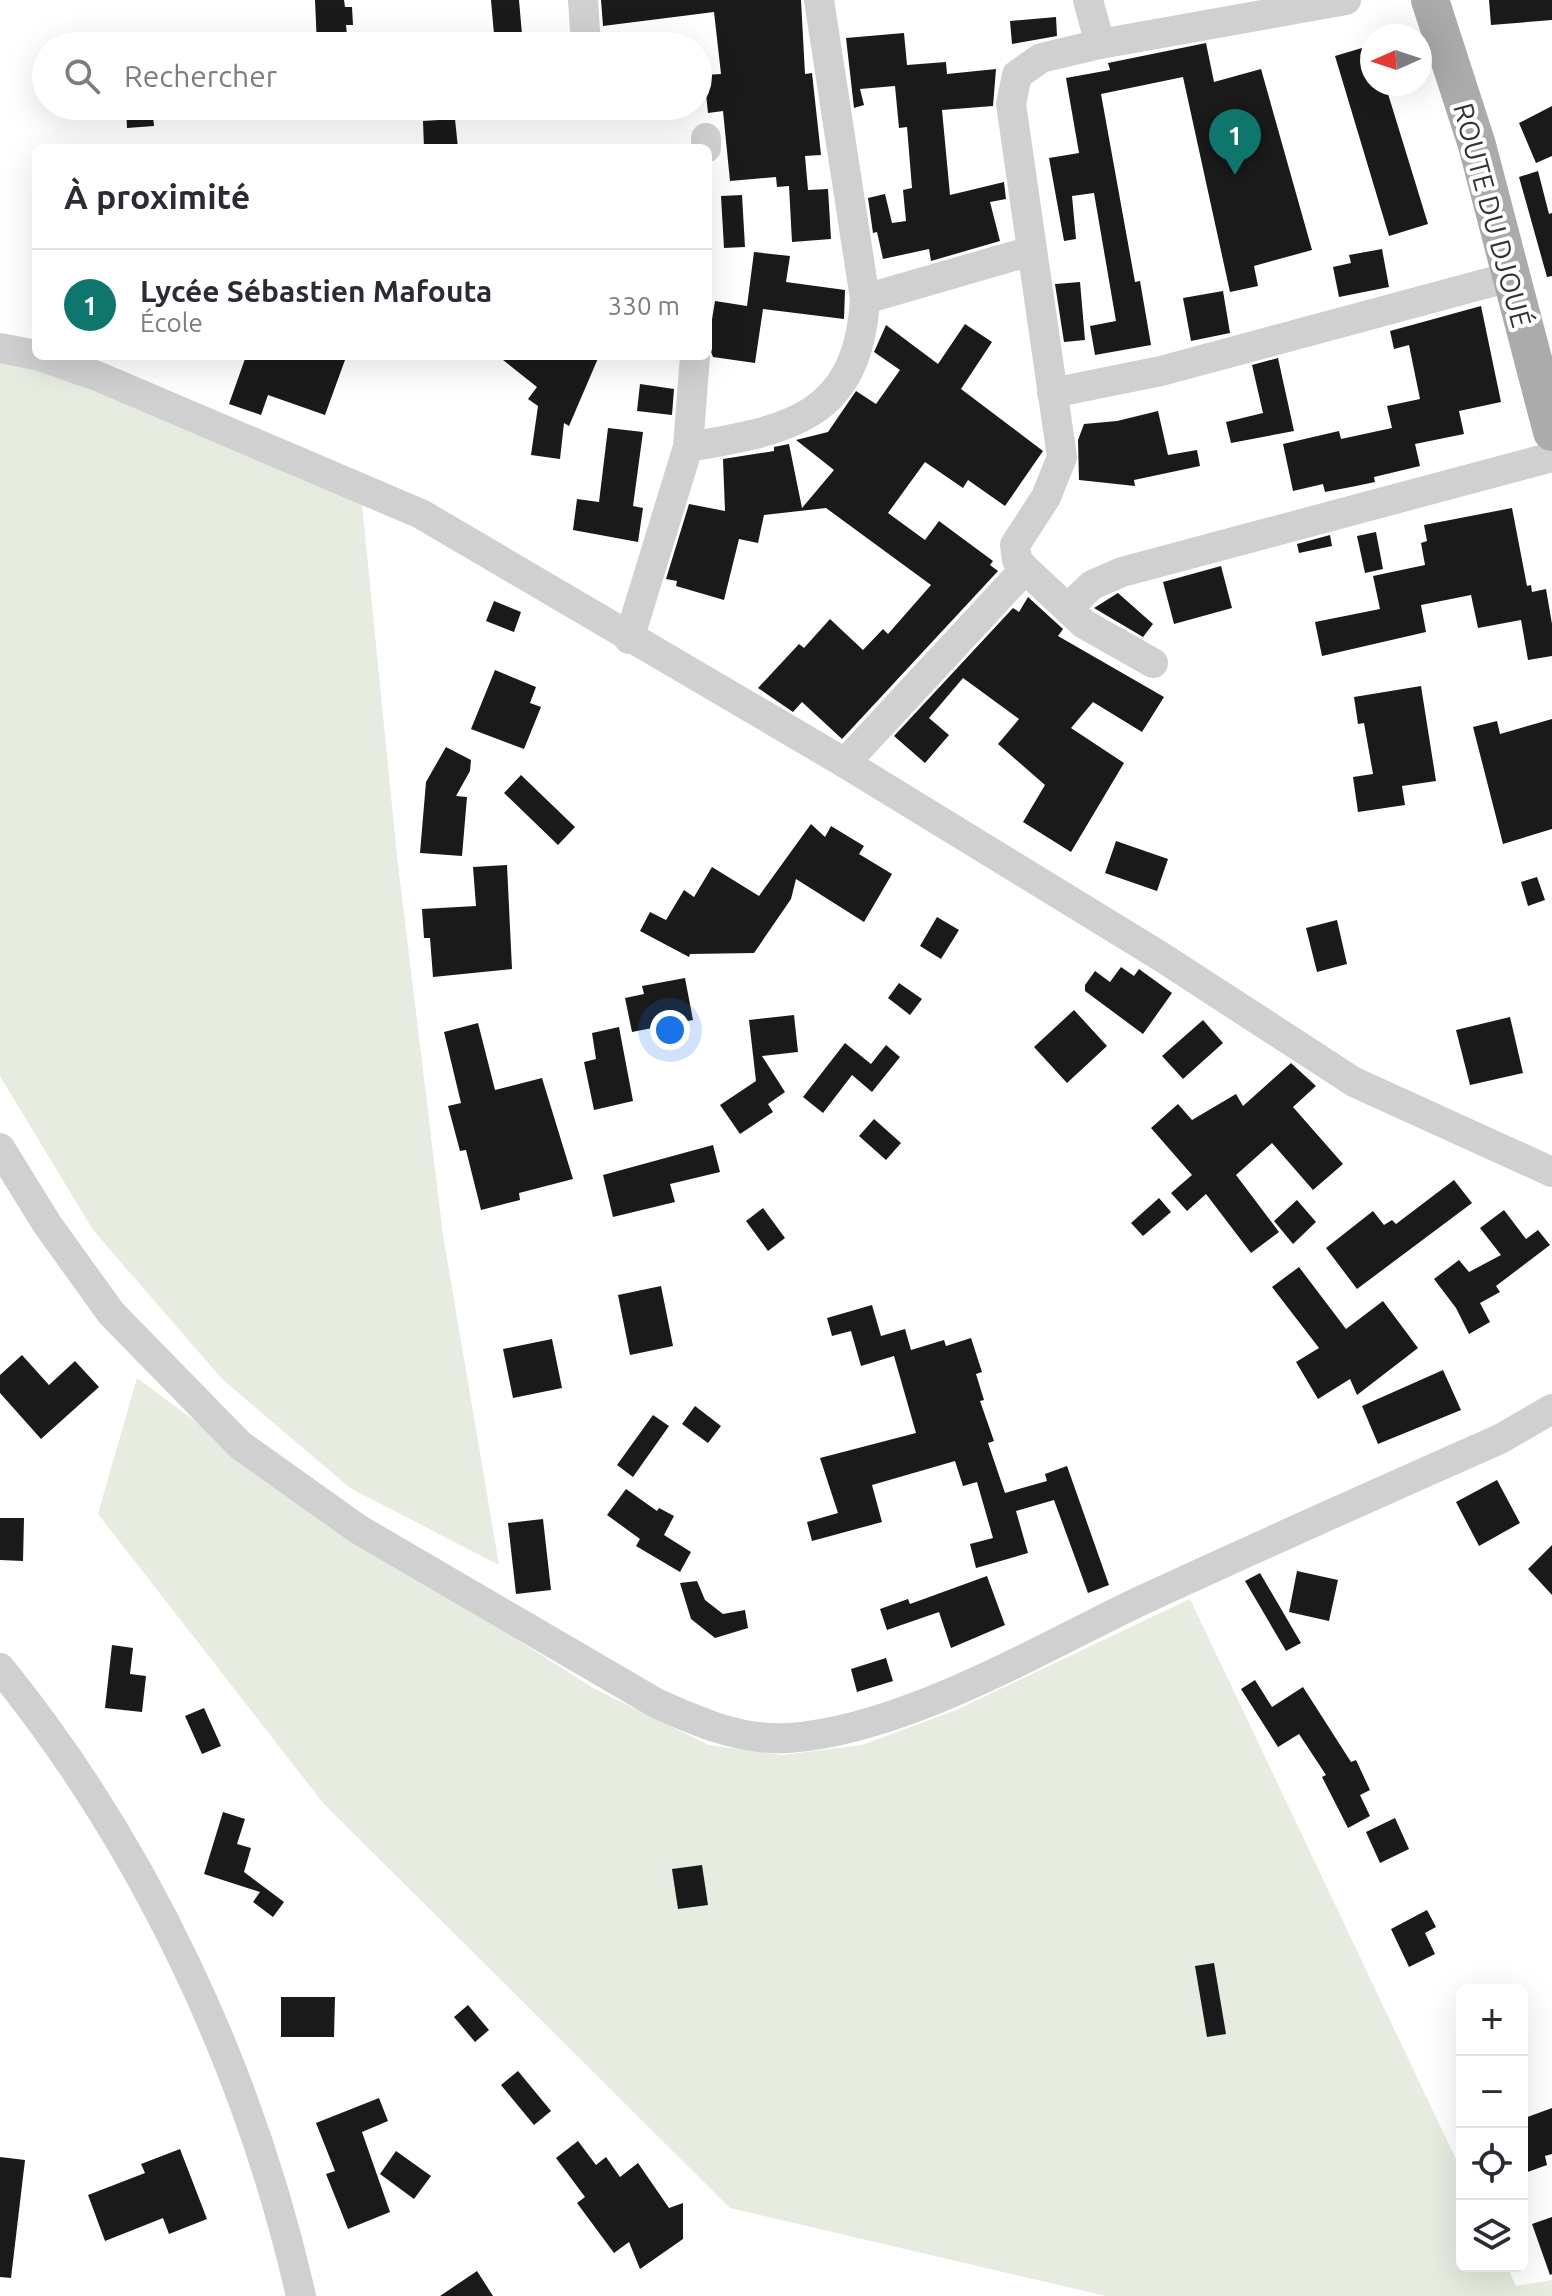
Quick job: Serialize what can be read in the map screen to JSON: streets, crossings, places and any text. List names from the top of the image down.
{
  "streets": {
    "main road": ["ROUTE DU DJOUÉ"]
  },
  "north": "left",
  "page": {
    "search": "Rechercher",
    "pins": "1",
    "heading": "À proximité",
    "list": [
      {
        "mark": "1",
        "name": "Lycée Sébastien Mafouta",
        "note": "École",
        "value": "330 m"
      }
    ],
    "map_buttons": ["+", "−"]
  }
}
